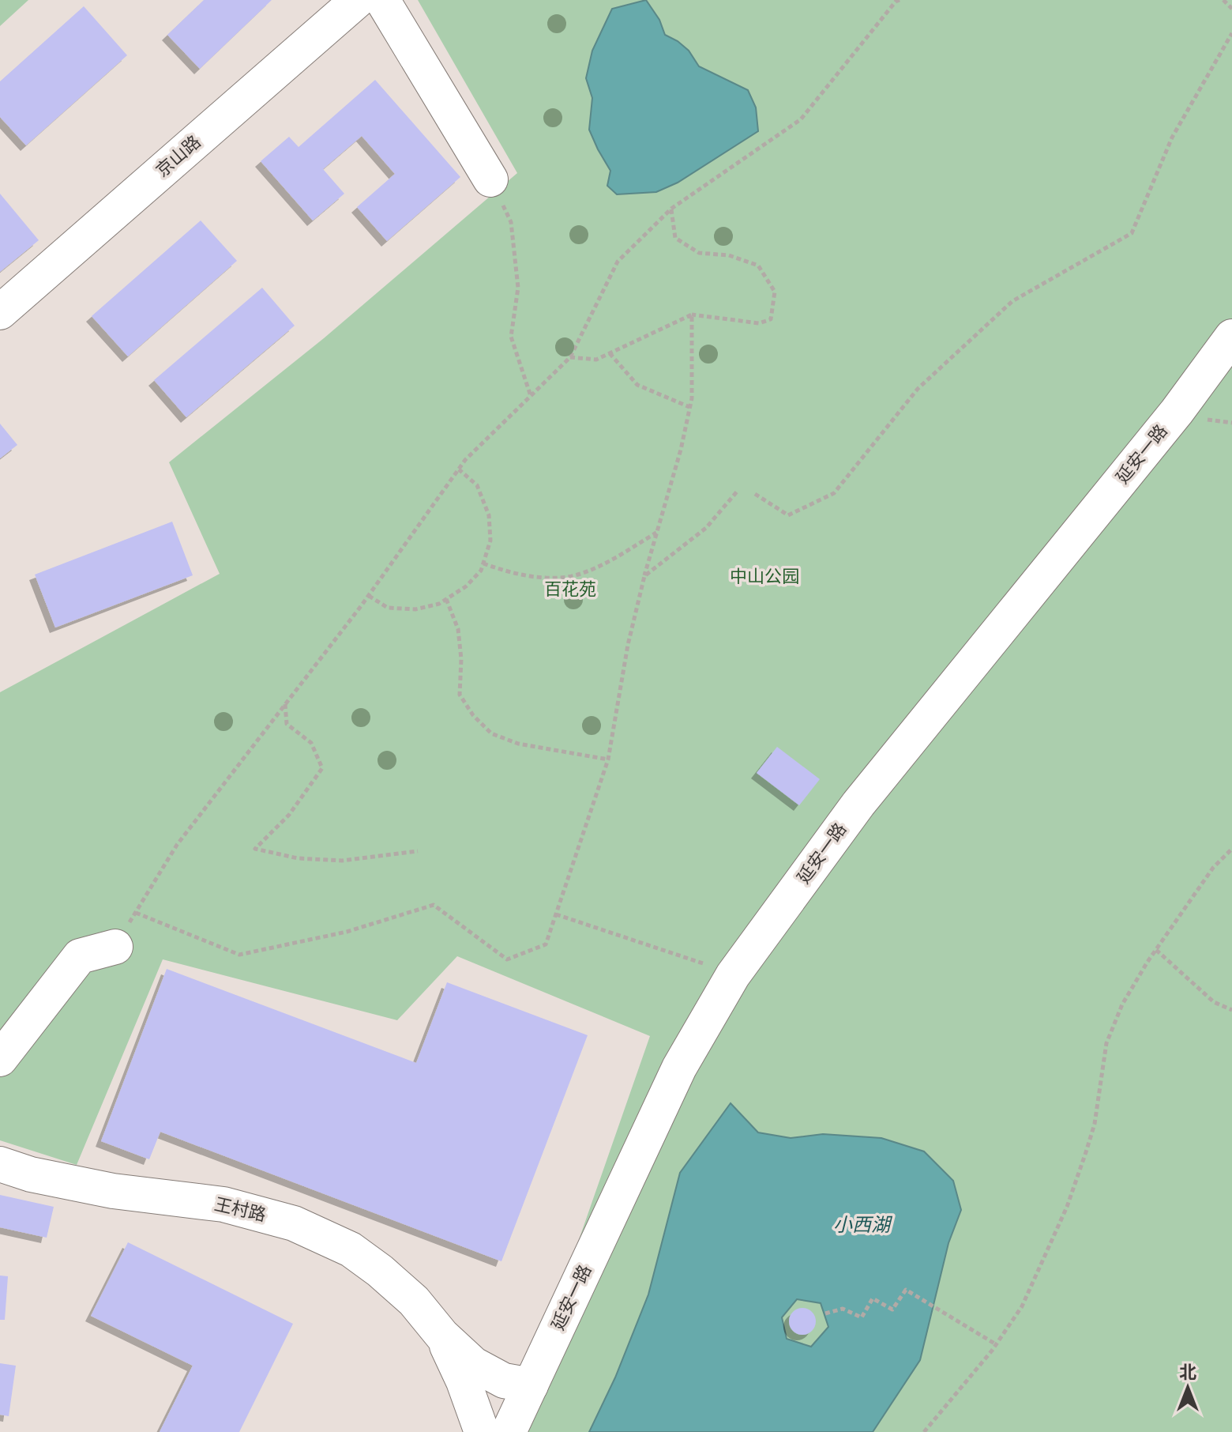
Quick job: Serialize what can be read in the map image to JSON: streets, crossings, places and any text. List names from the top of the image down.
{
  "streets": {
    "street": ["京山路", "延安一路", "王村路"]
  },
  "crossings": [
    ["延安一路", "王村路"]
  ],
  "water": ["小西湖"],
  "parks": ["中山公园", "百花苑"],
  "north": "top"
}
